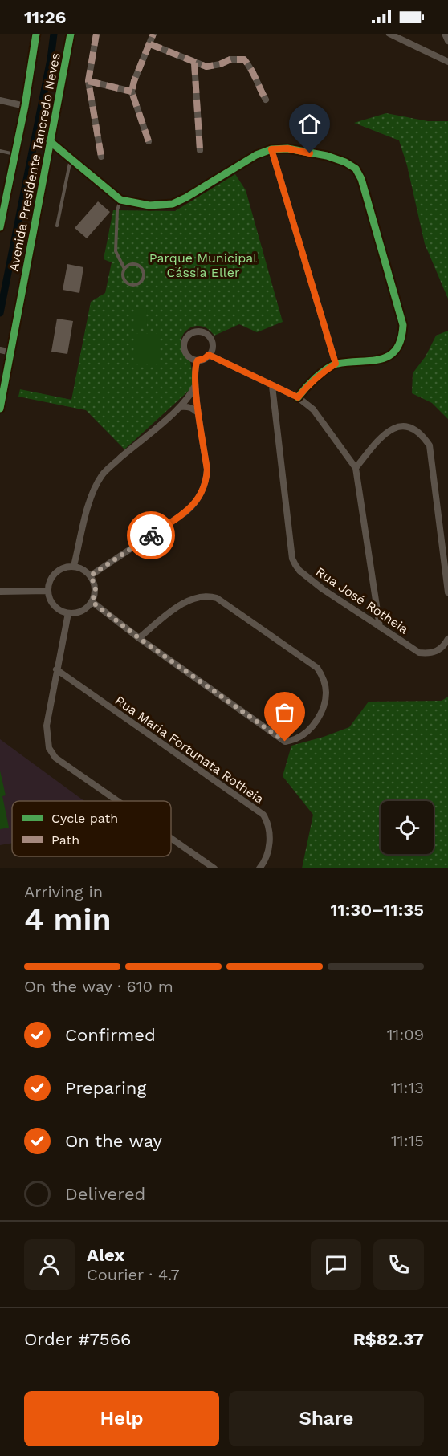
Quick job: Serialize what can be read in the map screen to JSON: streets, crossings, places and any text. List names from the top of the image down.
{
  "streets": {
    "main road": ["Avenida Presidente Tancredo Neves"],
    "street": ["Rua José Rotheia", "Rua Maria Fortunata Rotheia"]
  },
  "parks": ["Parque Municipal Cássia Eller"],
  "legend": ["Cycle path", "Path"],
  "page": {
    "status": "11:26",
    "heading": ["4 min", "Arriving in", "11:30–11:35"],
    "panel": [
      "Alex",
      "Courier · 4.7",
      "Order #7566",
      "R$82.37"
    ],
    "bar": "On the way · 610 m",
    "list": [
      ["Confirmed", "11:09"],
      ["Preparing", "11:13"],
      ["On the way", "11:15"],
      "Delivered"
    ],
    "buttons": ["Help", "Share"]
  }
}
